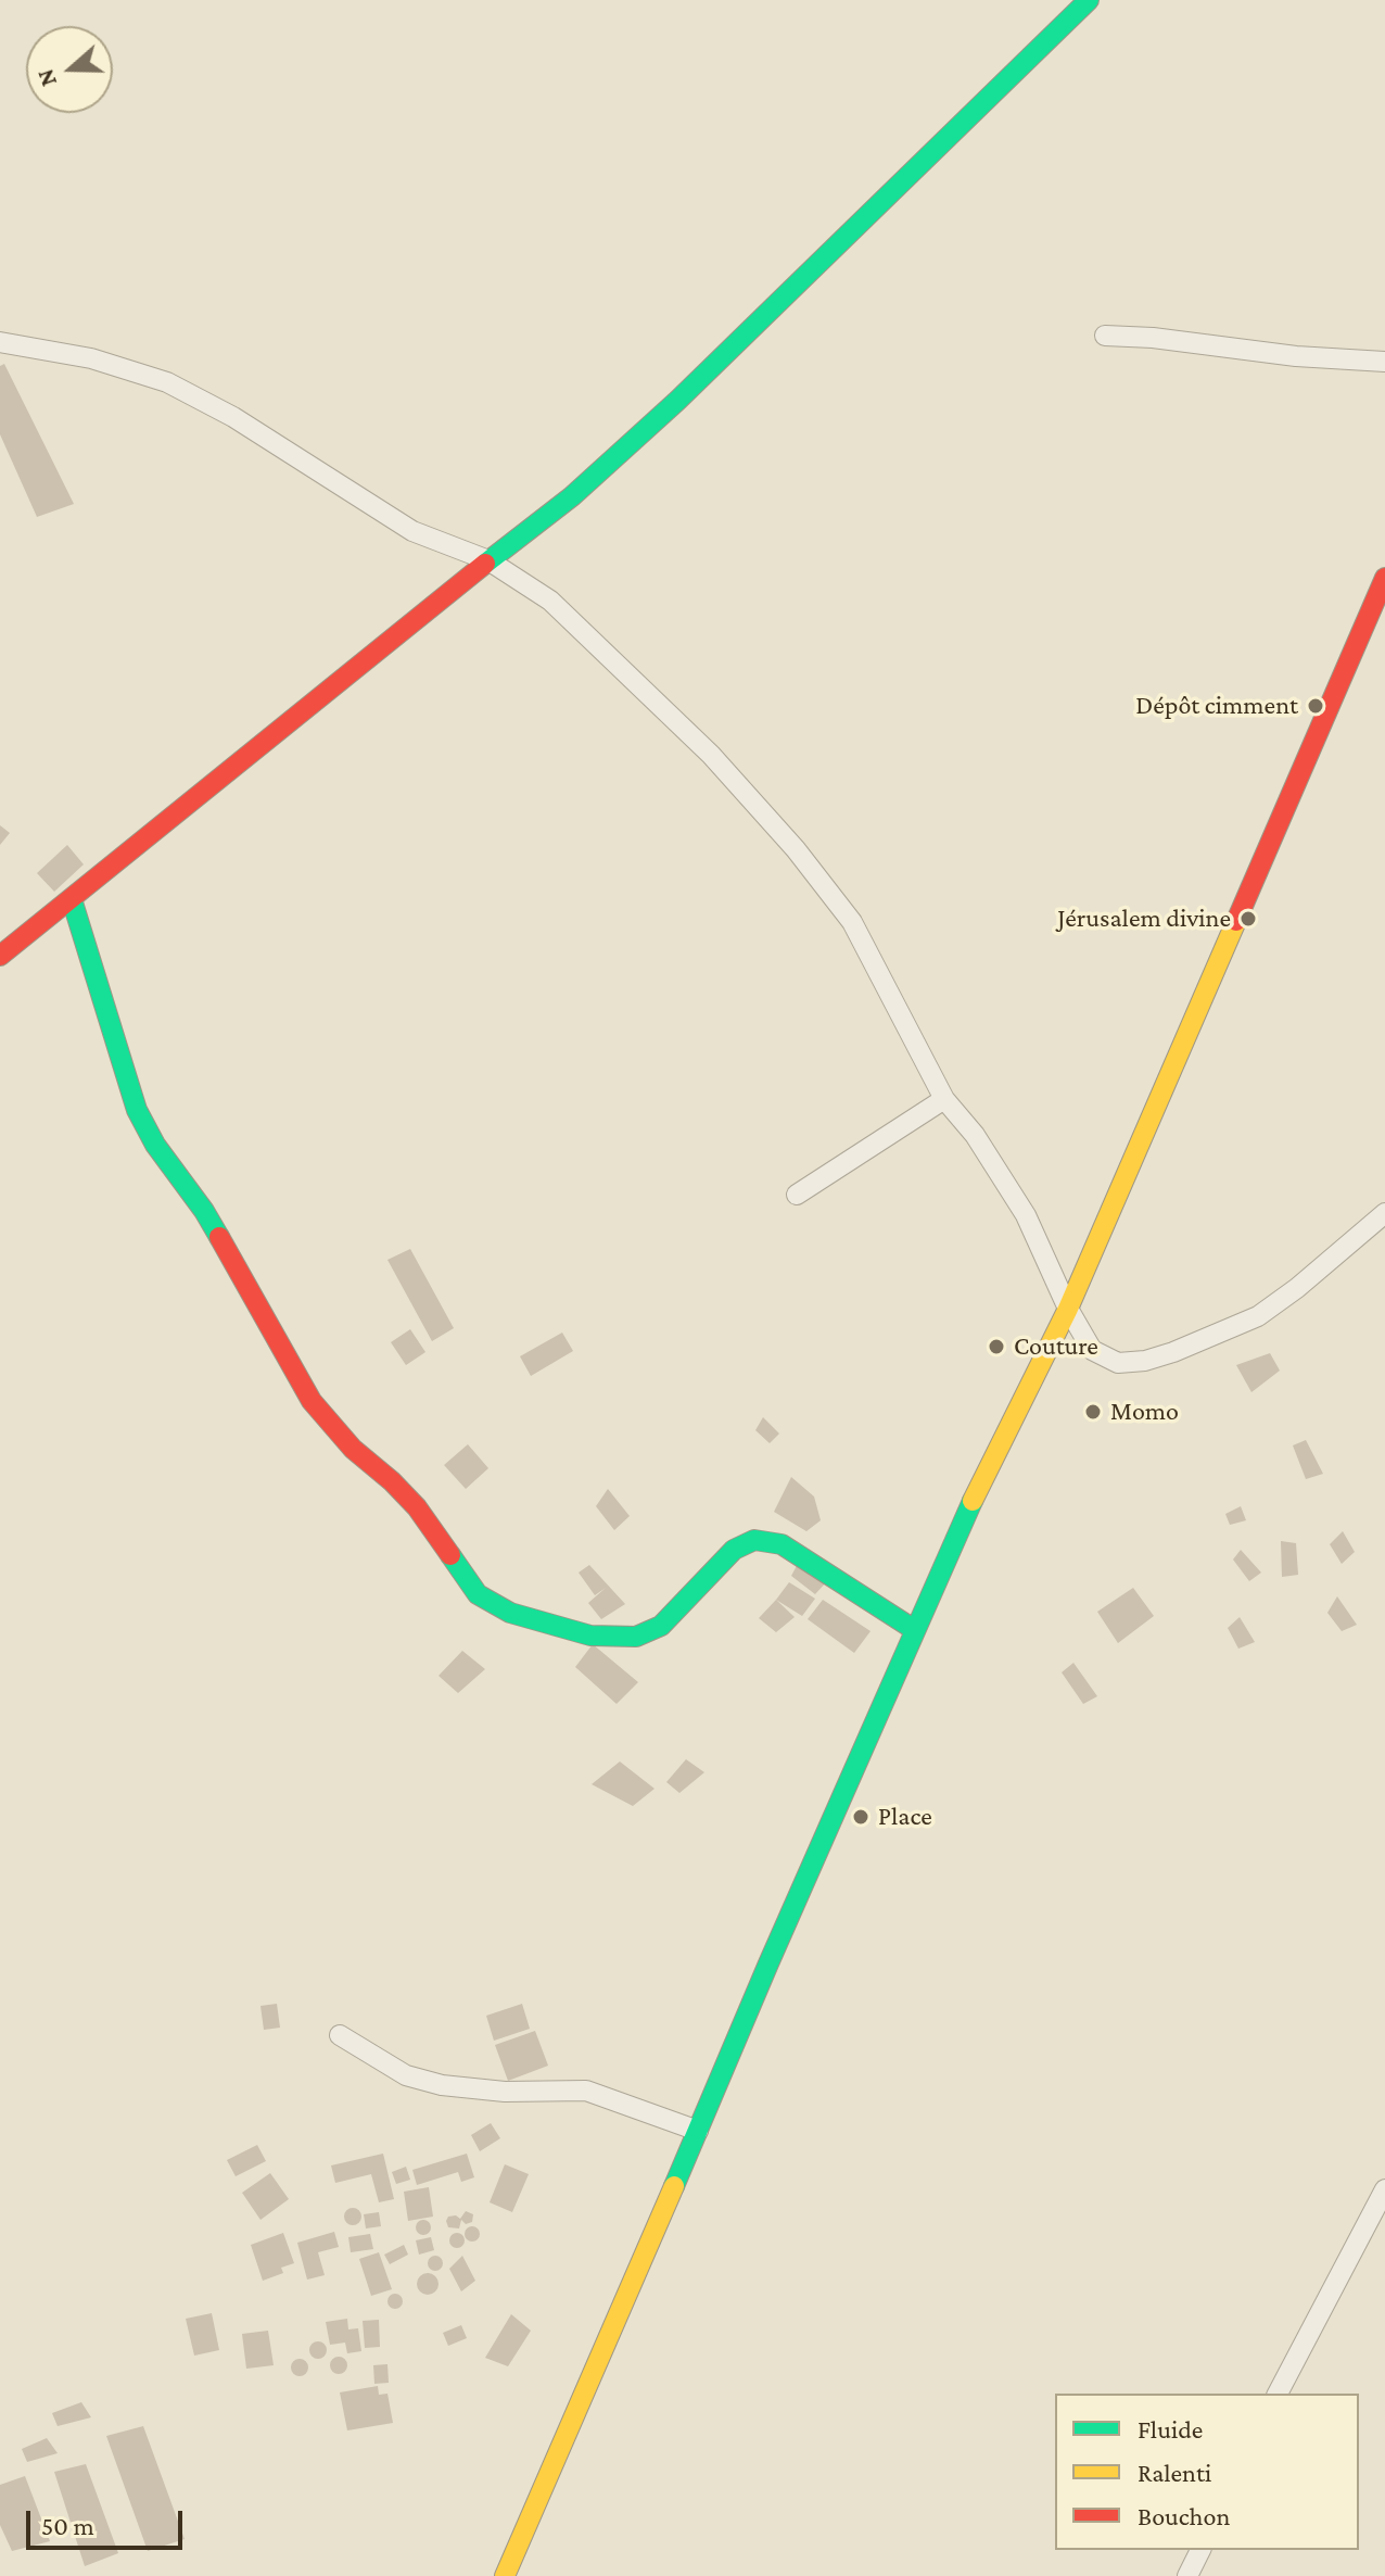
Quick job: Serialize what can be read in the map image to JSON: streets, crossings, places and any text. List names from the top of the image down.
{
  "places": [
    "Dépôt cimment",
    "Jérusalem divine",
    "Couture",
    "Momo",
    "Place"
  ],
  "legend": ["Fluide", "Ralenti", "Bouchon"],
  "scale_bar": "50 m",
  "north": "left"
}
